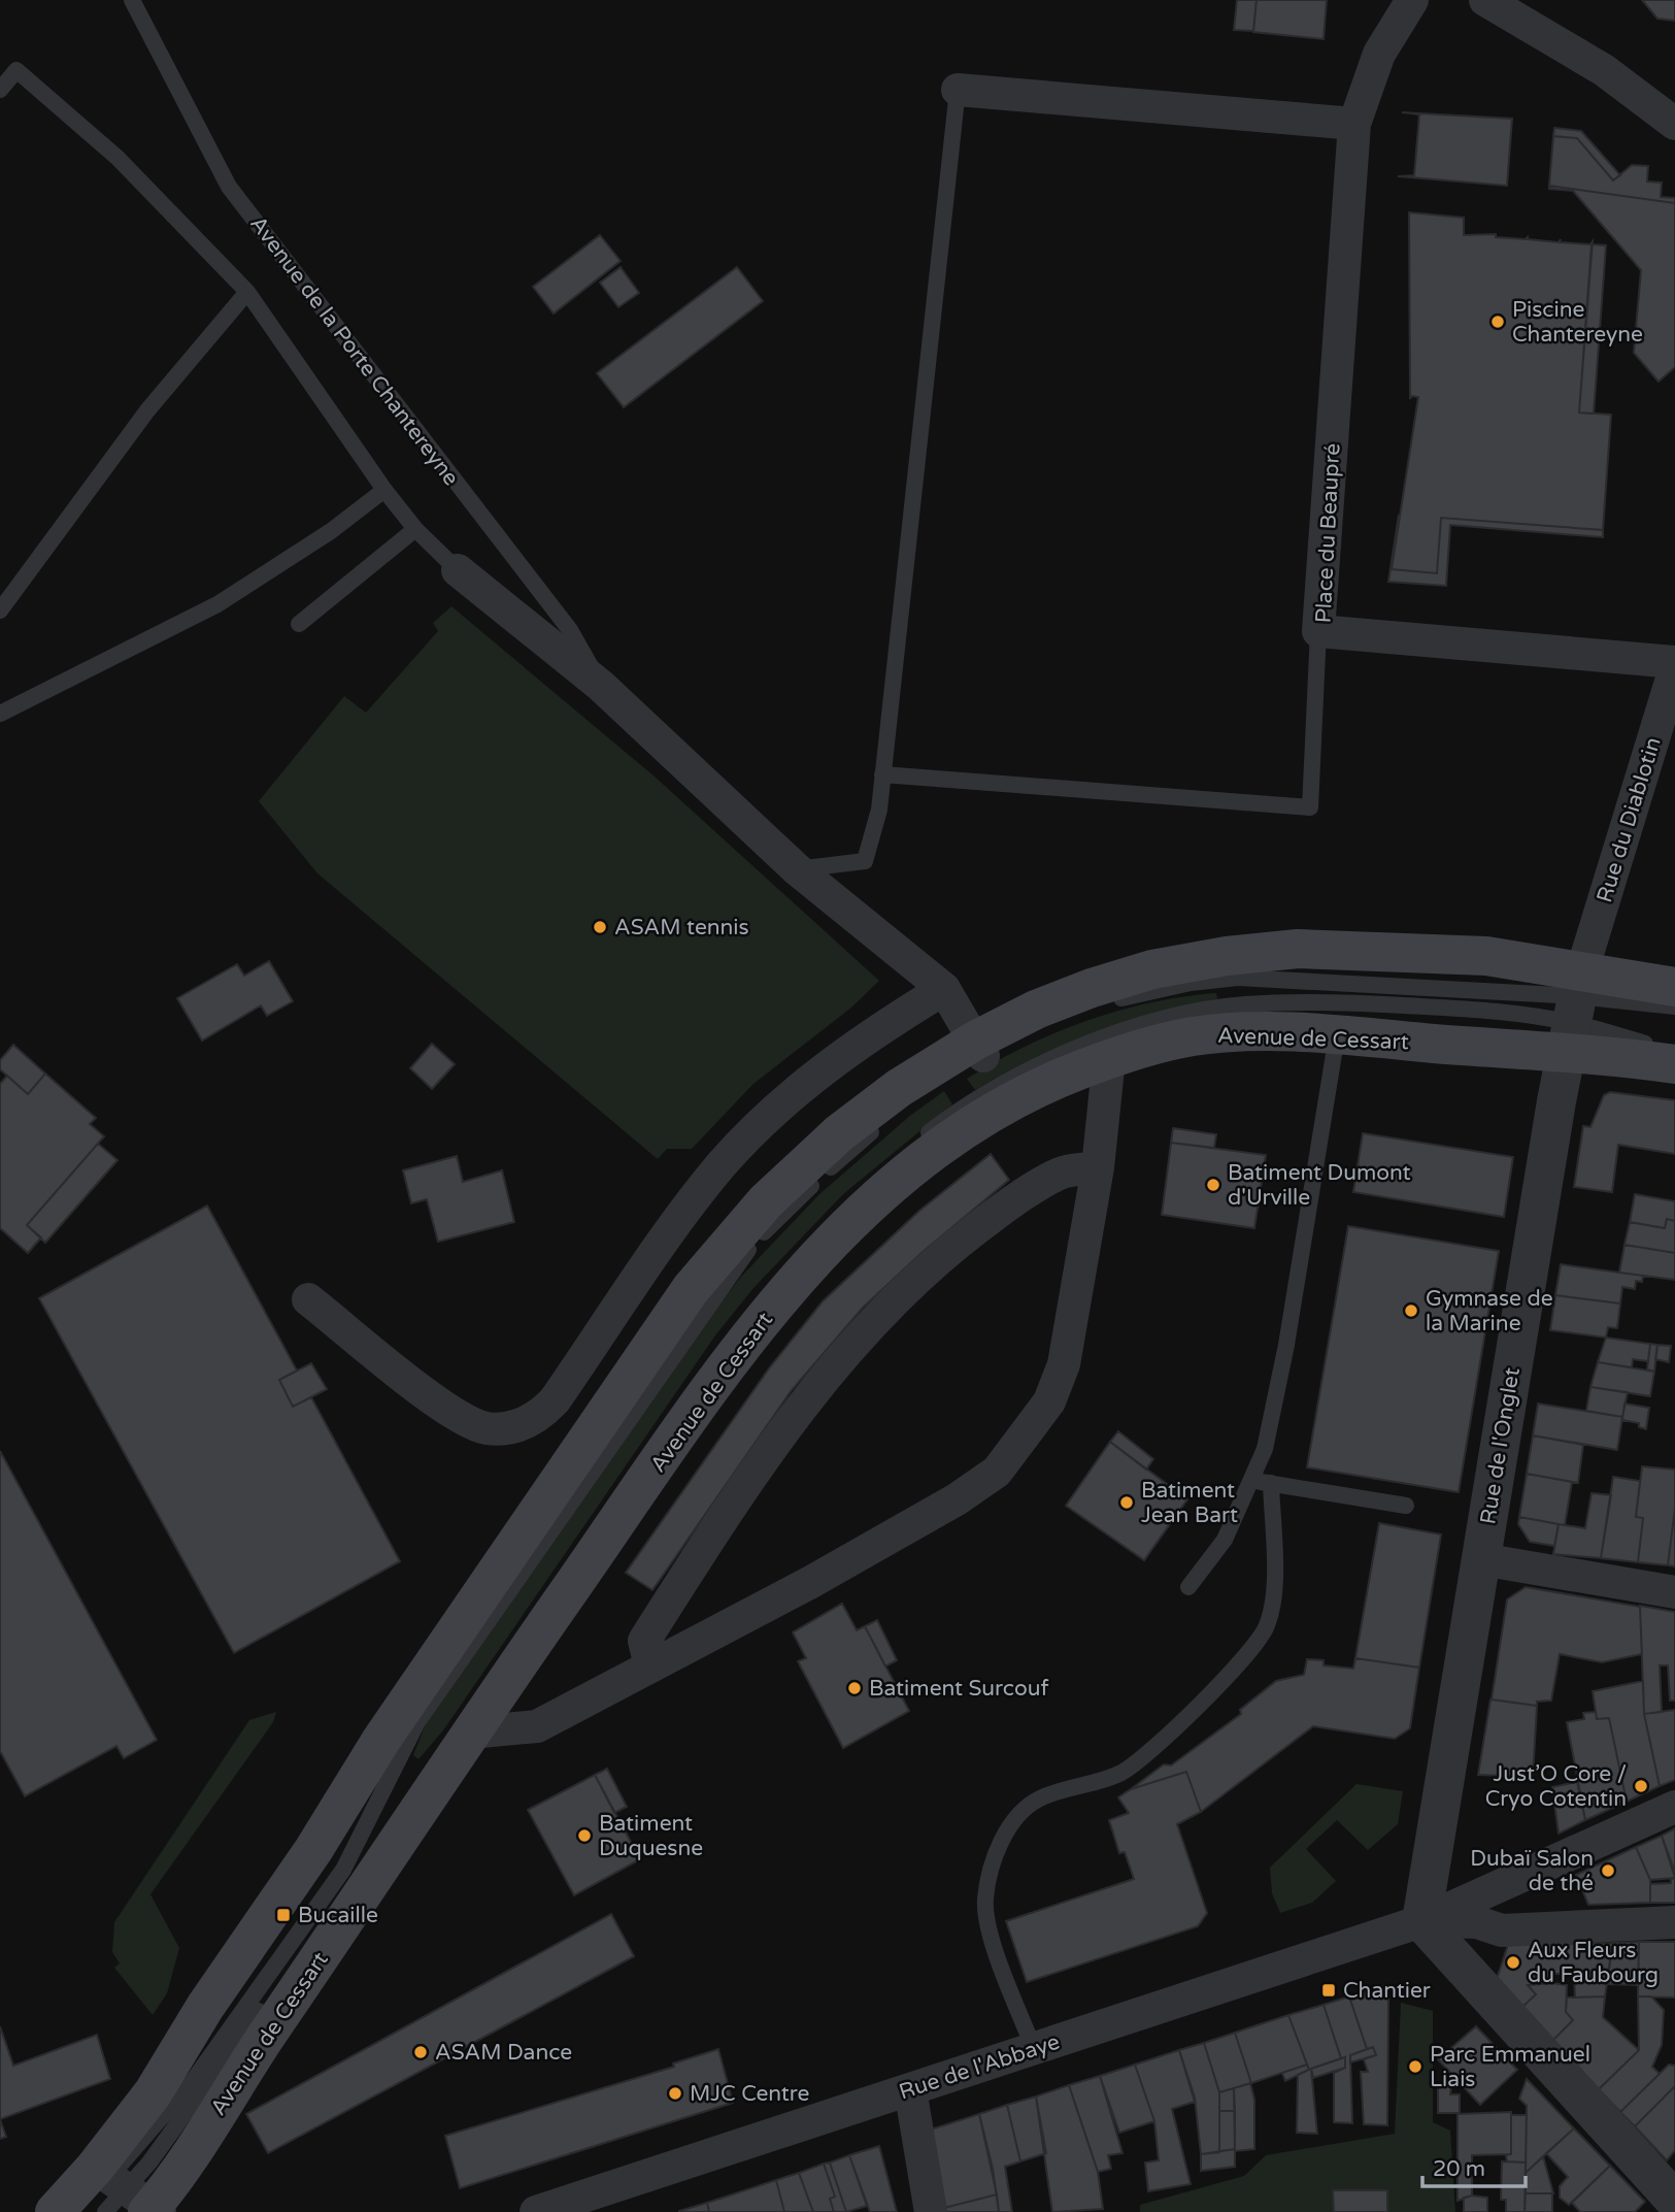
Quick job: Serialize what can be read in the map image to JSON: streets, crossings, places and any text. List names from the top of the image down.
{
  "streets": {
    "main road": ["Avenue de Cessart"],
    "street": [
      "Avenue de la Porte Chantereyne",
      "Place du Beaupré",
      "Rue du Diablotin",
      "Rue de l'Onglet",
      "Rue de l'Abbaye"
    ]
  },
  "crossings": [
    ["Rue du Diablotin", "Avenue de Cessart"],
    ["Rue du Diablotin", "Rue de l'Onglet"],
    ["Avenue de Cessart", "Rue de l'Onglet"],
    ["Rue de l'Onglet", "Rue de l'Abbaye"]
  ],
  "places": {
    "other": [
      "Piscine Chantereyne",
      "ASAM tennis",
      "Batiment Dumont d'Urville",
      "Gymnase de la Marine",
      "Batiment Jean Bart",
      "Batiment Surcouf",
      "Just’O Core / Cryo Cotentin",
      "Batiment Duquesne",
      "Dubaï Salon de thé",
      "Aux Fleurs du Faubourg",
      "ASAM Dance",
      "Parc Emmanuel Liais",
      "MJC Centre"
    ],
    "transit": ["Bucaille", "Chantier"]
  },
  "scale_bar": "20 m"
}
